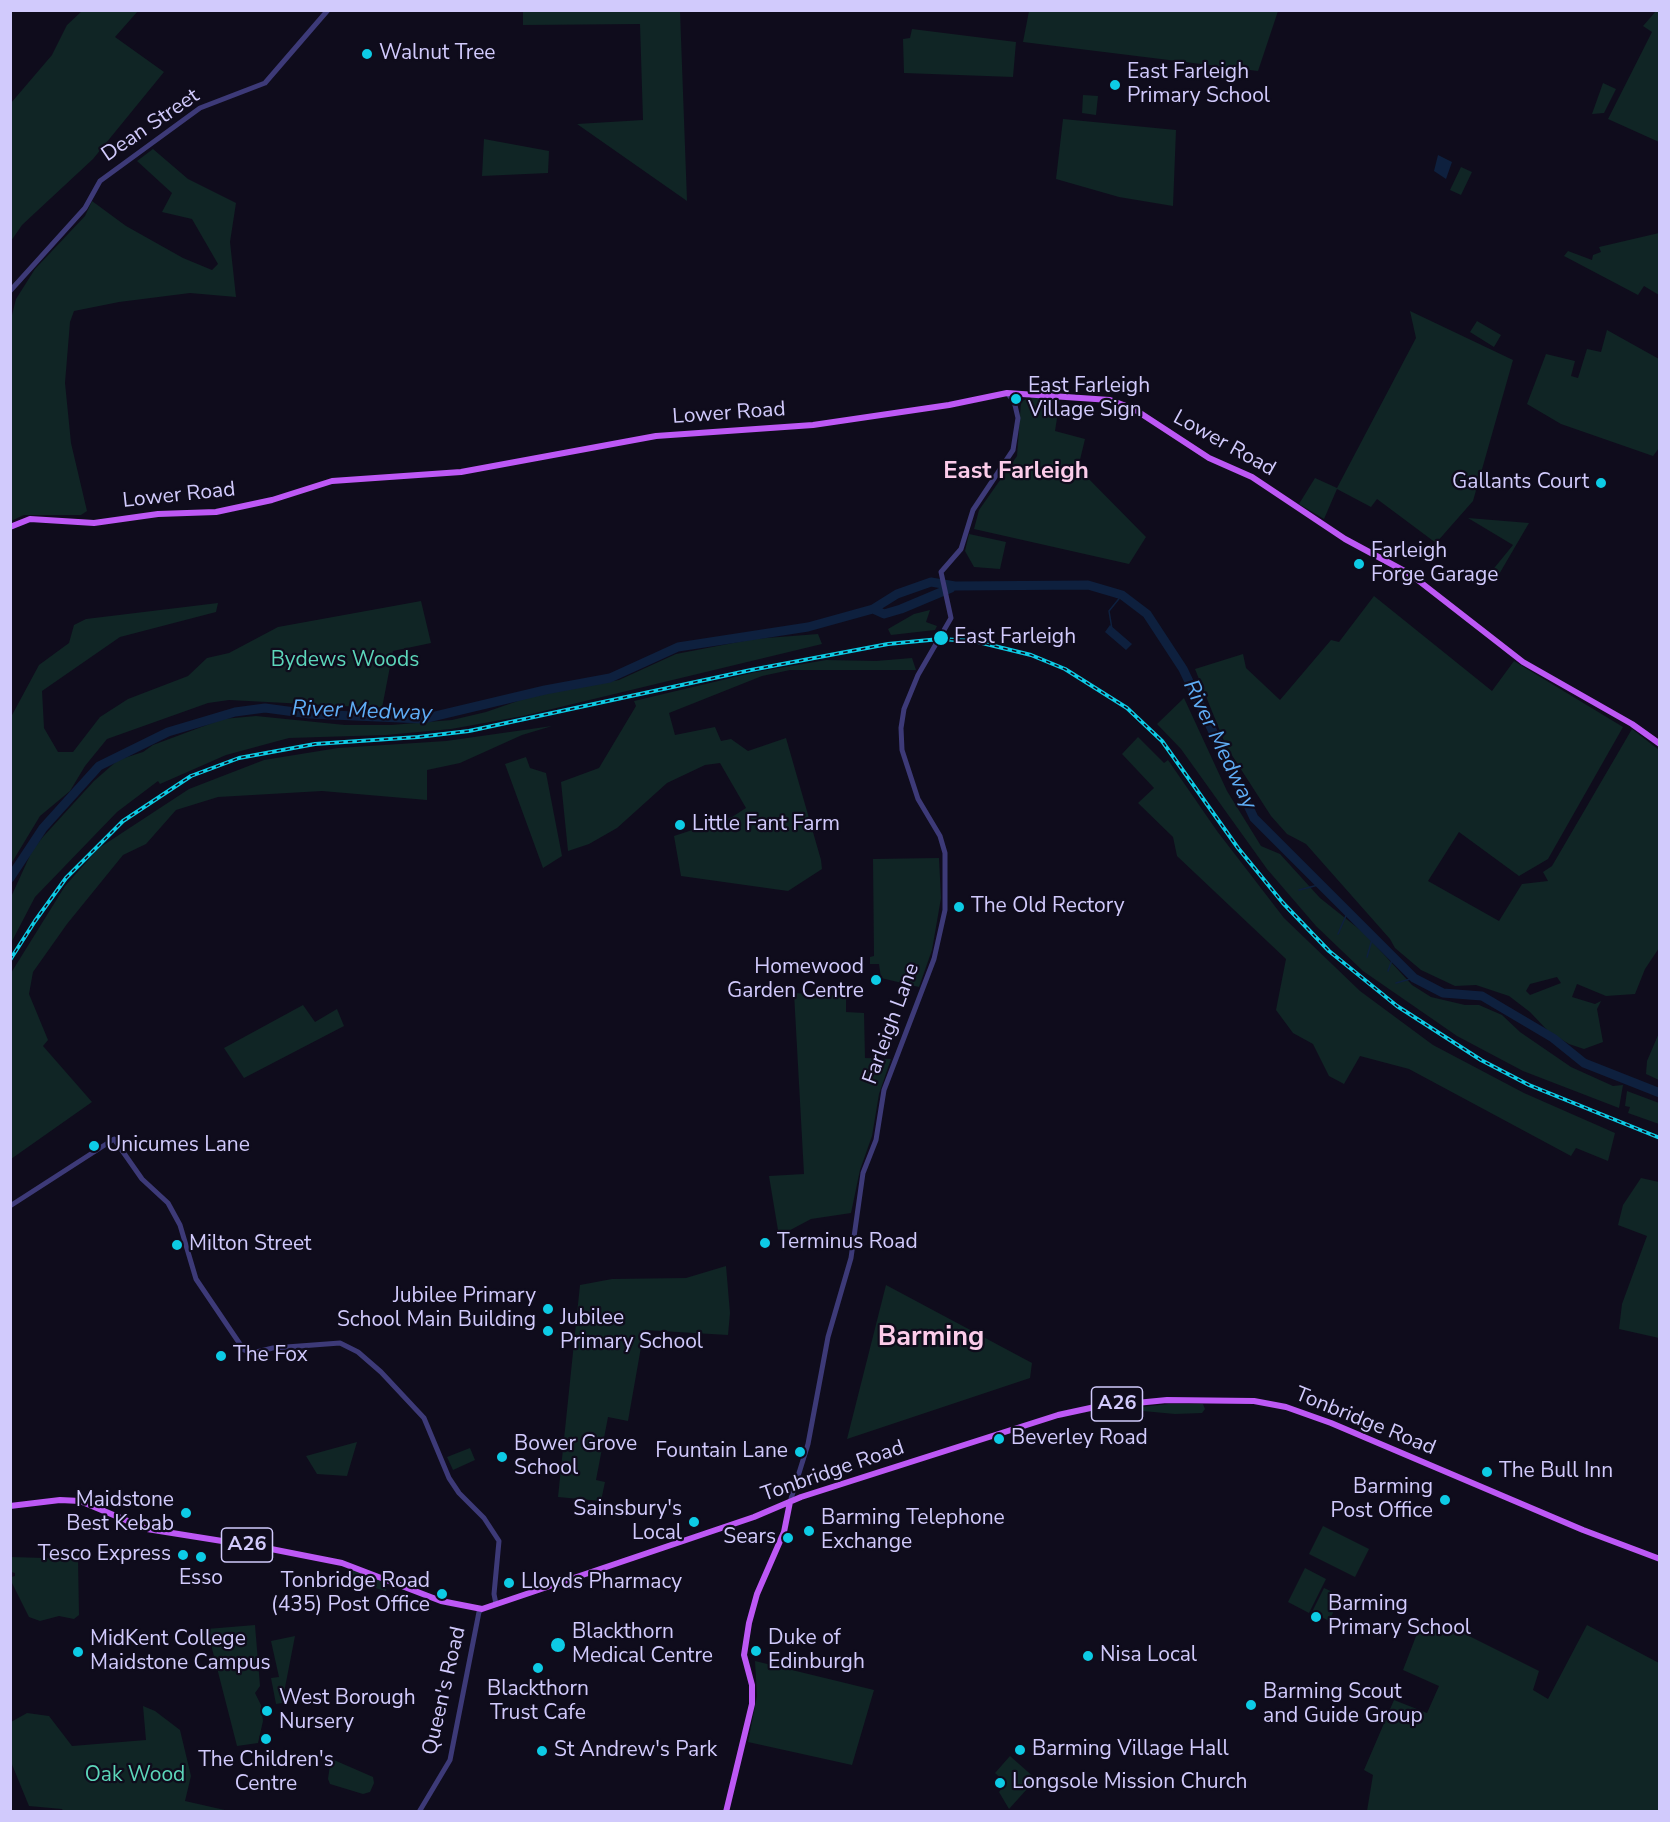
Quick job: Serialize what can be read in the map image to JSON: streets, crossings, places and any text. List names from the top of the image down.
{
  "streets": {
    "main road": ["Lower Road", "A26", "Tonbridge Road"],
    "street": ["Dean Street", "Farleigh Lane", "Queen's Road"]
  },
  "crossings": [
    ["Farleigh Lane", "Tonbridge Road"],
    ["Tonbridge Road", "Queen's Road"]
  ],
  "districts": ["East Farleigh", "Barming"],
  "water": ["River Medway"],
  "parks": ["Bydews Woods", "Oak Wood"],
  "places": [
    "Walnut Tree",
    "East Farleigh Primary School",
    "East Farleigh Village Sign",
    "Gallants Court",
    "Farleigh Forge Garage",
    "East Farleigh",
    "Little Fant Farm",
    "The Old Rectory",
    "Homewood Garden Centre",
    "Unicumes Lane",
    "Terminus Road",
    "Milton Street",
    "Jubilee Primary School Main Building",
    "Jubilee Primary School",
    "The Fox",
    "Beverley Road",
    "Fountain Lane",
    "Bower Grove School",
    "The Bull Inn",
    "Barming Post Office",
    "Maidstone Best Kebab",
    "Sainsbury's Local",
    "Barming Telephone Exchange",
    "Sears",
    "Tesco Express",
    "Esso",
    "Lloyds Pharmacy",
    "Tonbridge Road (435) Post Office",
    "Barming Primary School",
    "Blackthorn Medical Centre",
    "Duke of Edinburgh",
    "MidKent College Maidstone Campus",
    "Nisa Local",
    "Blackthorn Trust Cafe",
    "Barming Scout and Guide Group",
    "West Borough Nursery",
    "The Children's Centre",
    "Barming Village Hall",
    "St Andrew's Park",
    "Longsole Mission Church"
  ]
}
